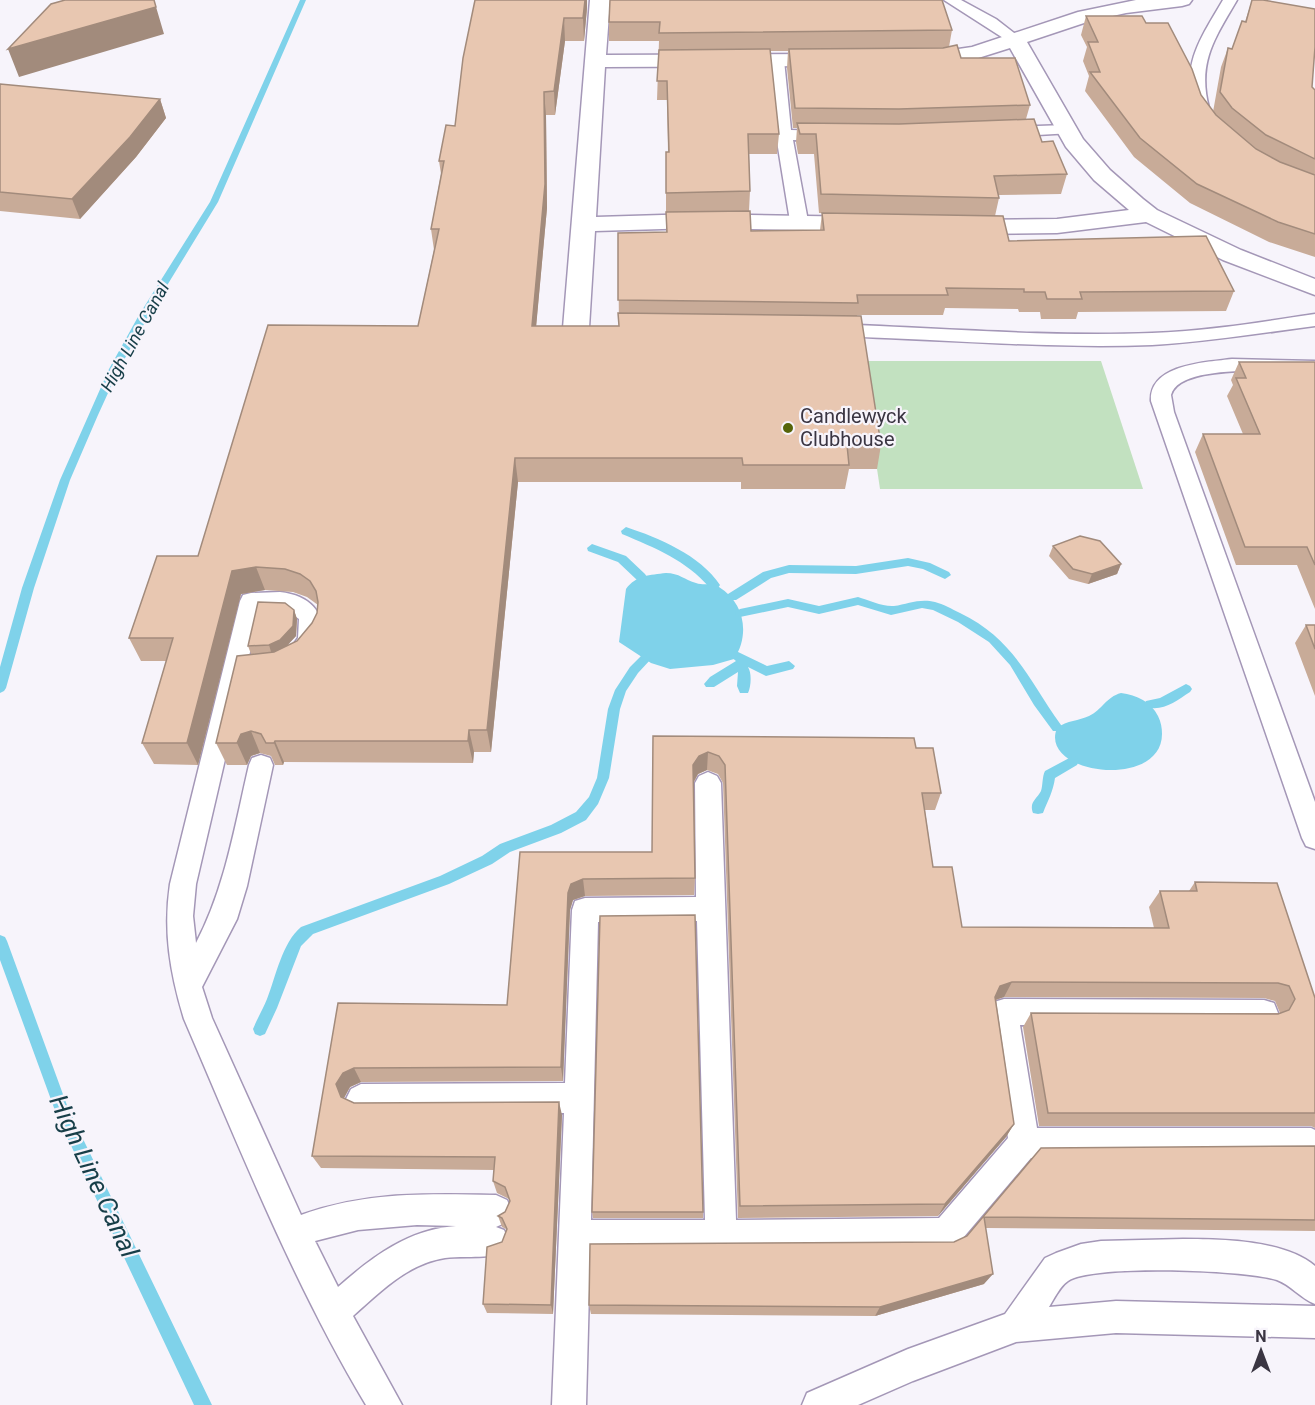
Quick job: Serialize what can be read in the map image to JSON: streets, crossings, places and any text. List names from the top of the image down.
{
  "water": ["High Line Canal"],
  "places": ["Candlewyck Clubhouse"],
  "north": "top"
}
